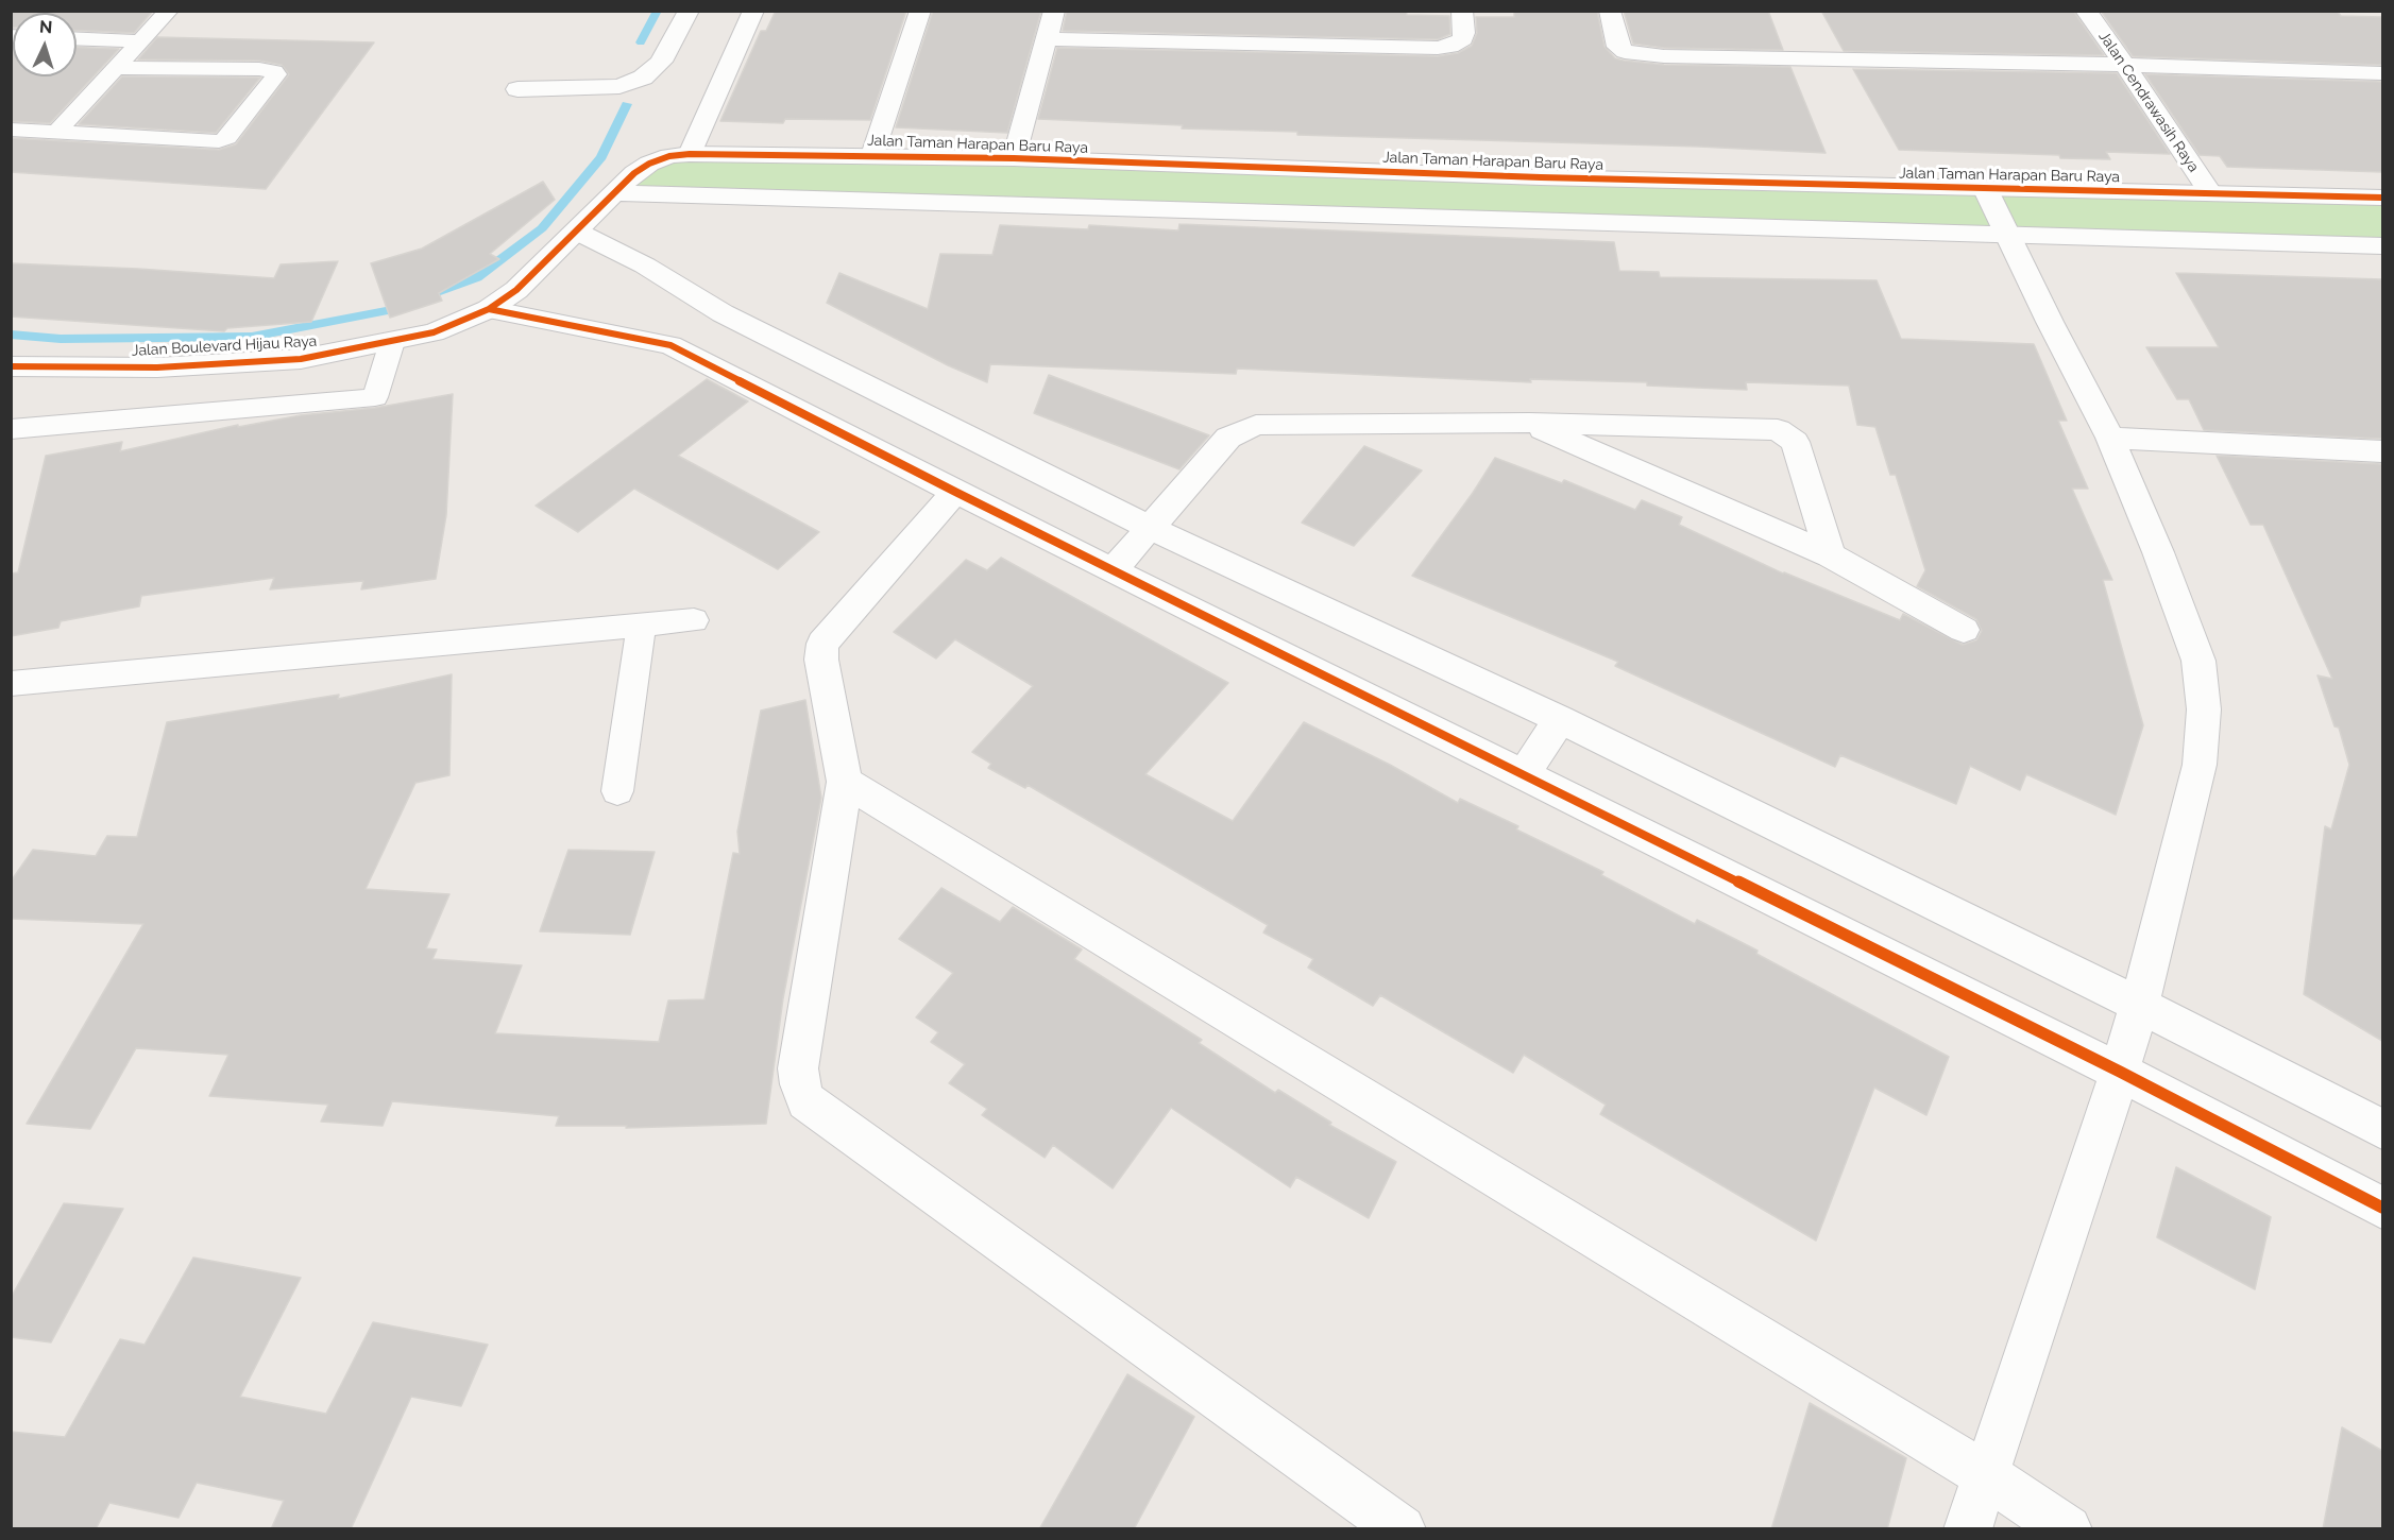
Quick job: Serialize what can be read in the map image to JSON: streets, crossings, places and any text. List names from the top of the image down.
{
  "streets": {
    "street": ["Jalan Cendrawasih Raya", "Jalan Taman Harapan Baru Raya", "Jalan Boulevard Hijau Raya"]
  },
  "crossings": [
    ["Jalan Cendrawasih Raya", "Jalan Taman Harapan Baru Raya"],
    ["Jalan Taman Harapan Baru Raya", "Jalan Boulevard Hijau Raya"]
  ],
  "north": "top"
}
